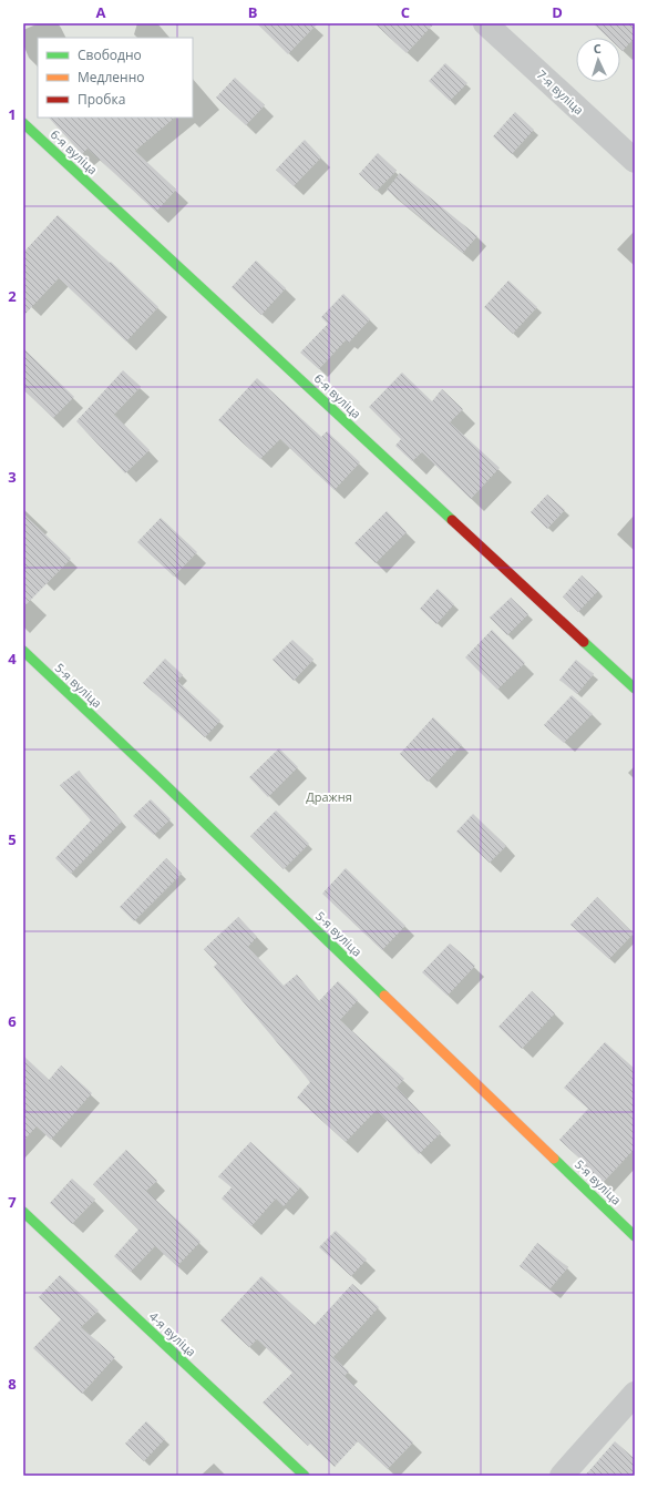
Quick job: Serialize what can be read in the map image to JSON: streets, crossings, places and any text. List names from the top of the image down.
{
  "streets": {
    "street": [
      "7-я вуліца",
      "6-я вуліца",
      "5-я вуліца",
      "4-я вуліца"
    ]
  },
  "parks": ["Дражня"],
  "legend": ["Свободно", "Медленно", "Пробка"],
  "north": "top",
  "grid": {
    "columns": [
      "A",
      "B",
      "C",
      "D"
    ],
    "rows": [
      "1",
      "2",
      "3",
      "4",
      "5",
      "6",
      "7",
      "8"
    ]
  }
}
